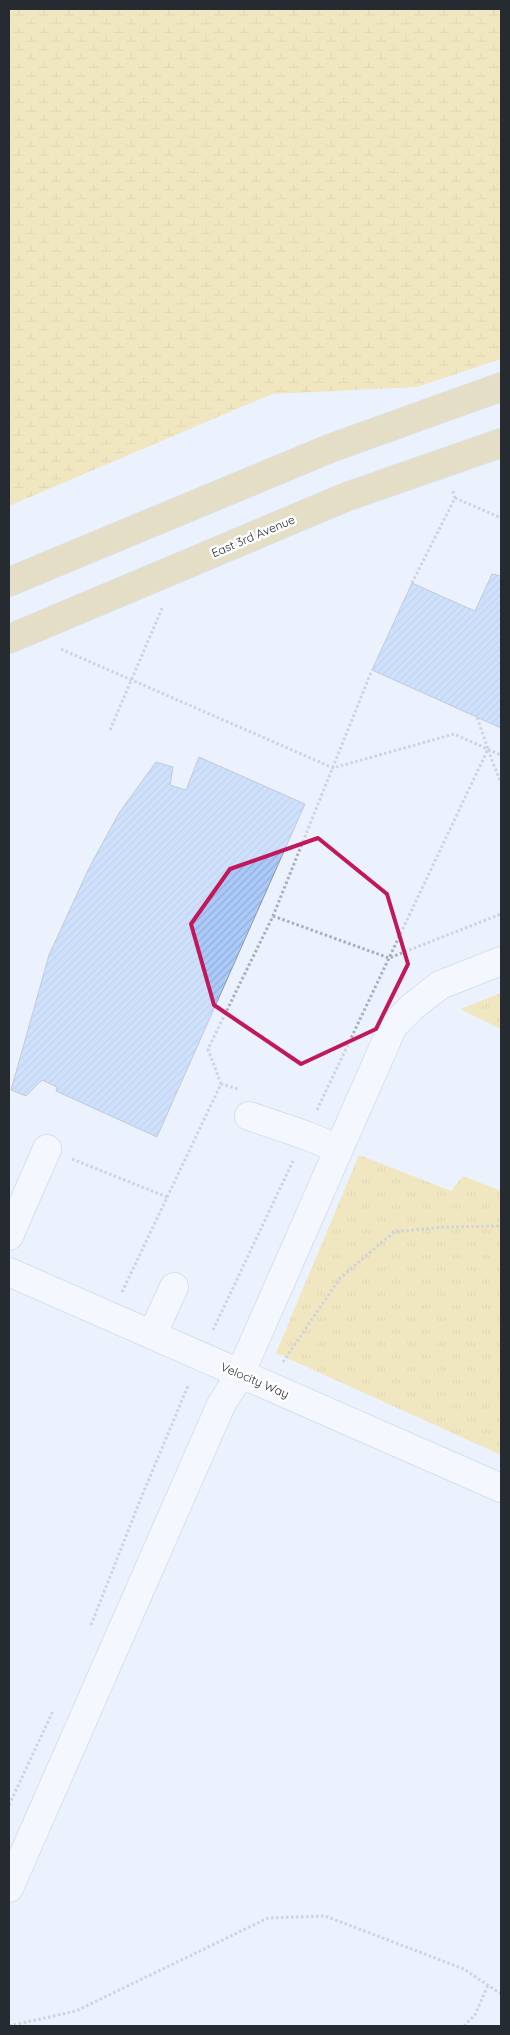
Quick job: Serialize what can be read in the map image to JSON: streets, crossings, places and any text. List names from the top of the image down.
{
  "streets": {
    "main road": ["East 3rd Avenue"],
    "street": ["Velocity Way"]
  }
}
